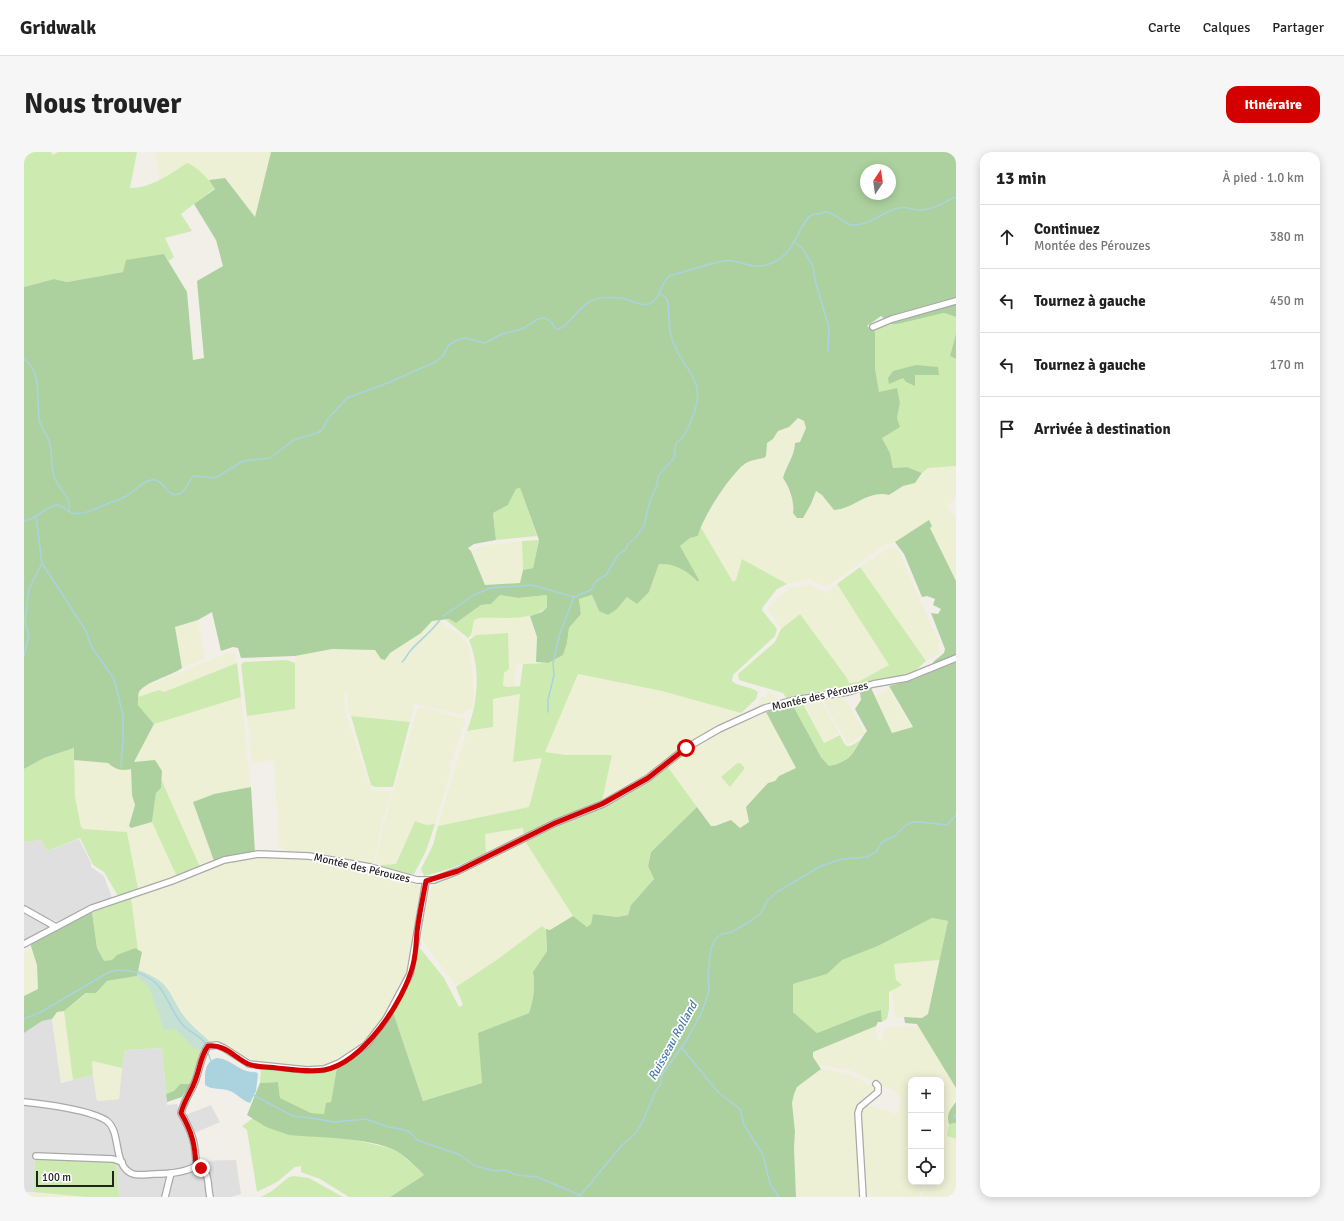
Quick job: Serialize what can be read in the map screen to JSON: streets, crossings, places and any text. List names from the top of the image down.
{
  "streets": {
    "street": ["Montée des Pérouzes"]
  },
  "water": ["Ruisseau Rolland"],
  "scale_bar": "100 m",
  "north": "top",
  "page": {
    "header": "Gridwalk",
    "nav": ["Carte", "Calques", "Partager"],
    "buttons": "Itinéraire",
    "title": "Nous trouver",
    "heading": ["13 min", "À pied · 1.0 km"],
    "list": [
      ["Continuez", "Montée des Pérouzes", "380 m"],
      ["Tournez à gauche", "450 m"],
      ["Tournez à gauche", "170 m"],
      "Arrivée à destination"
    ],
    "map_buttons": ["+", "−"],
    "scale": "100 m"
  }
}
